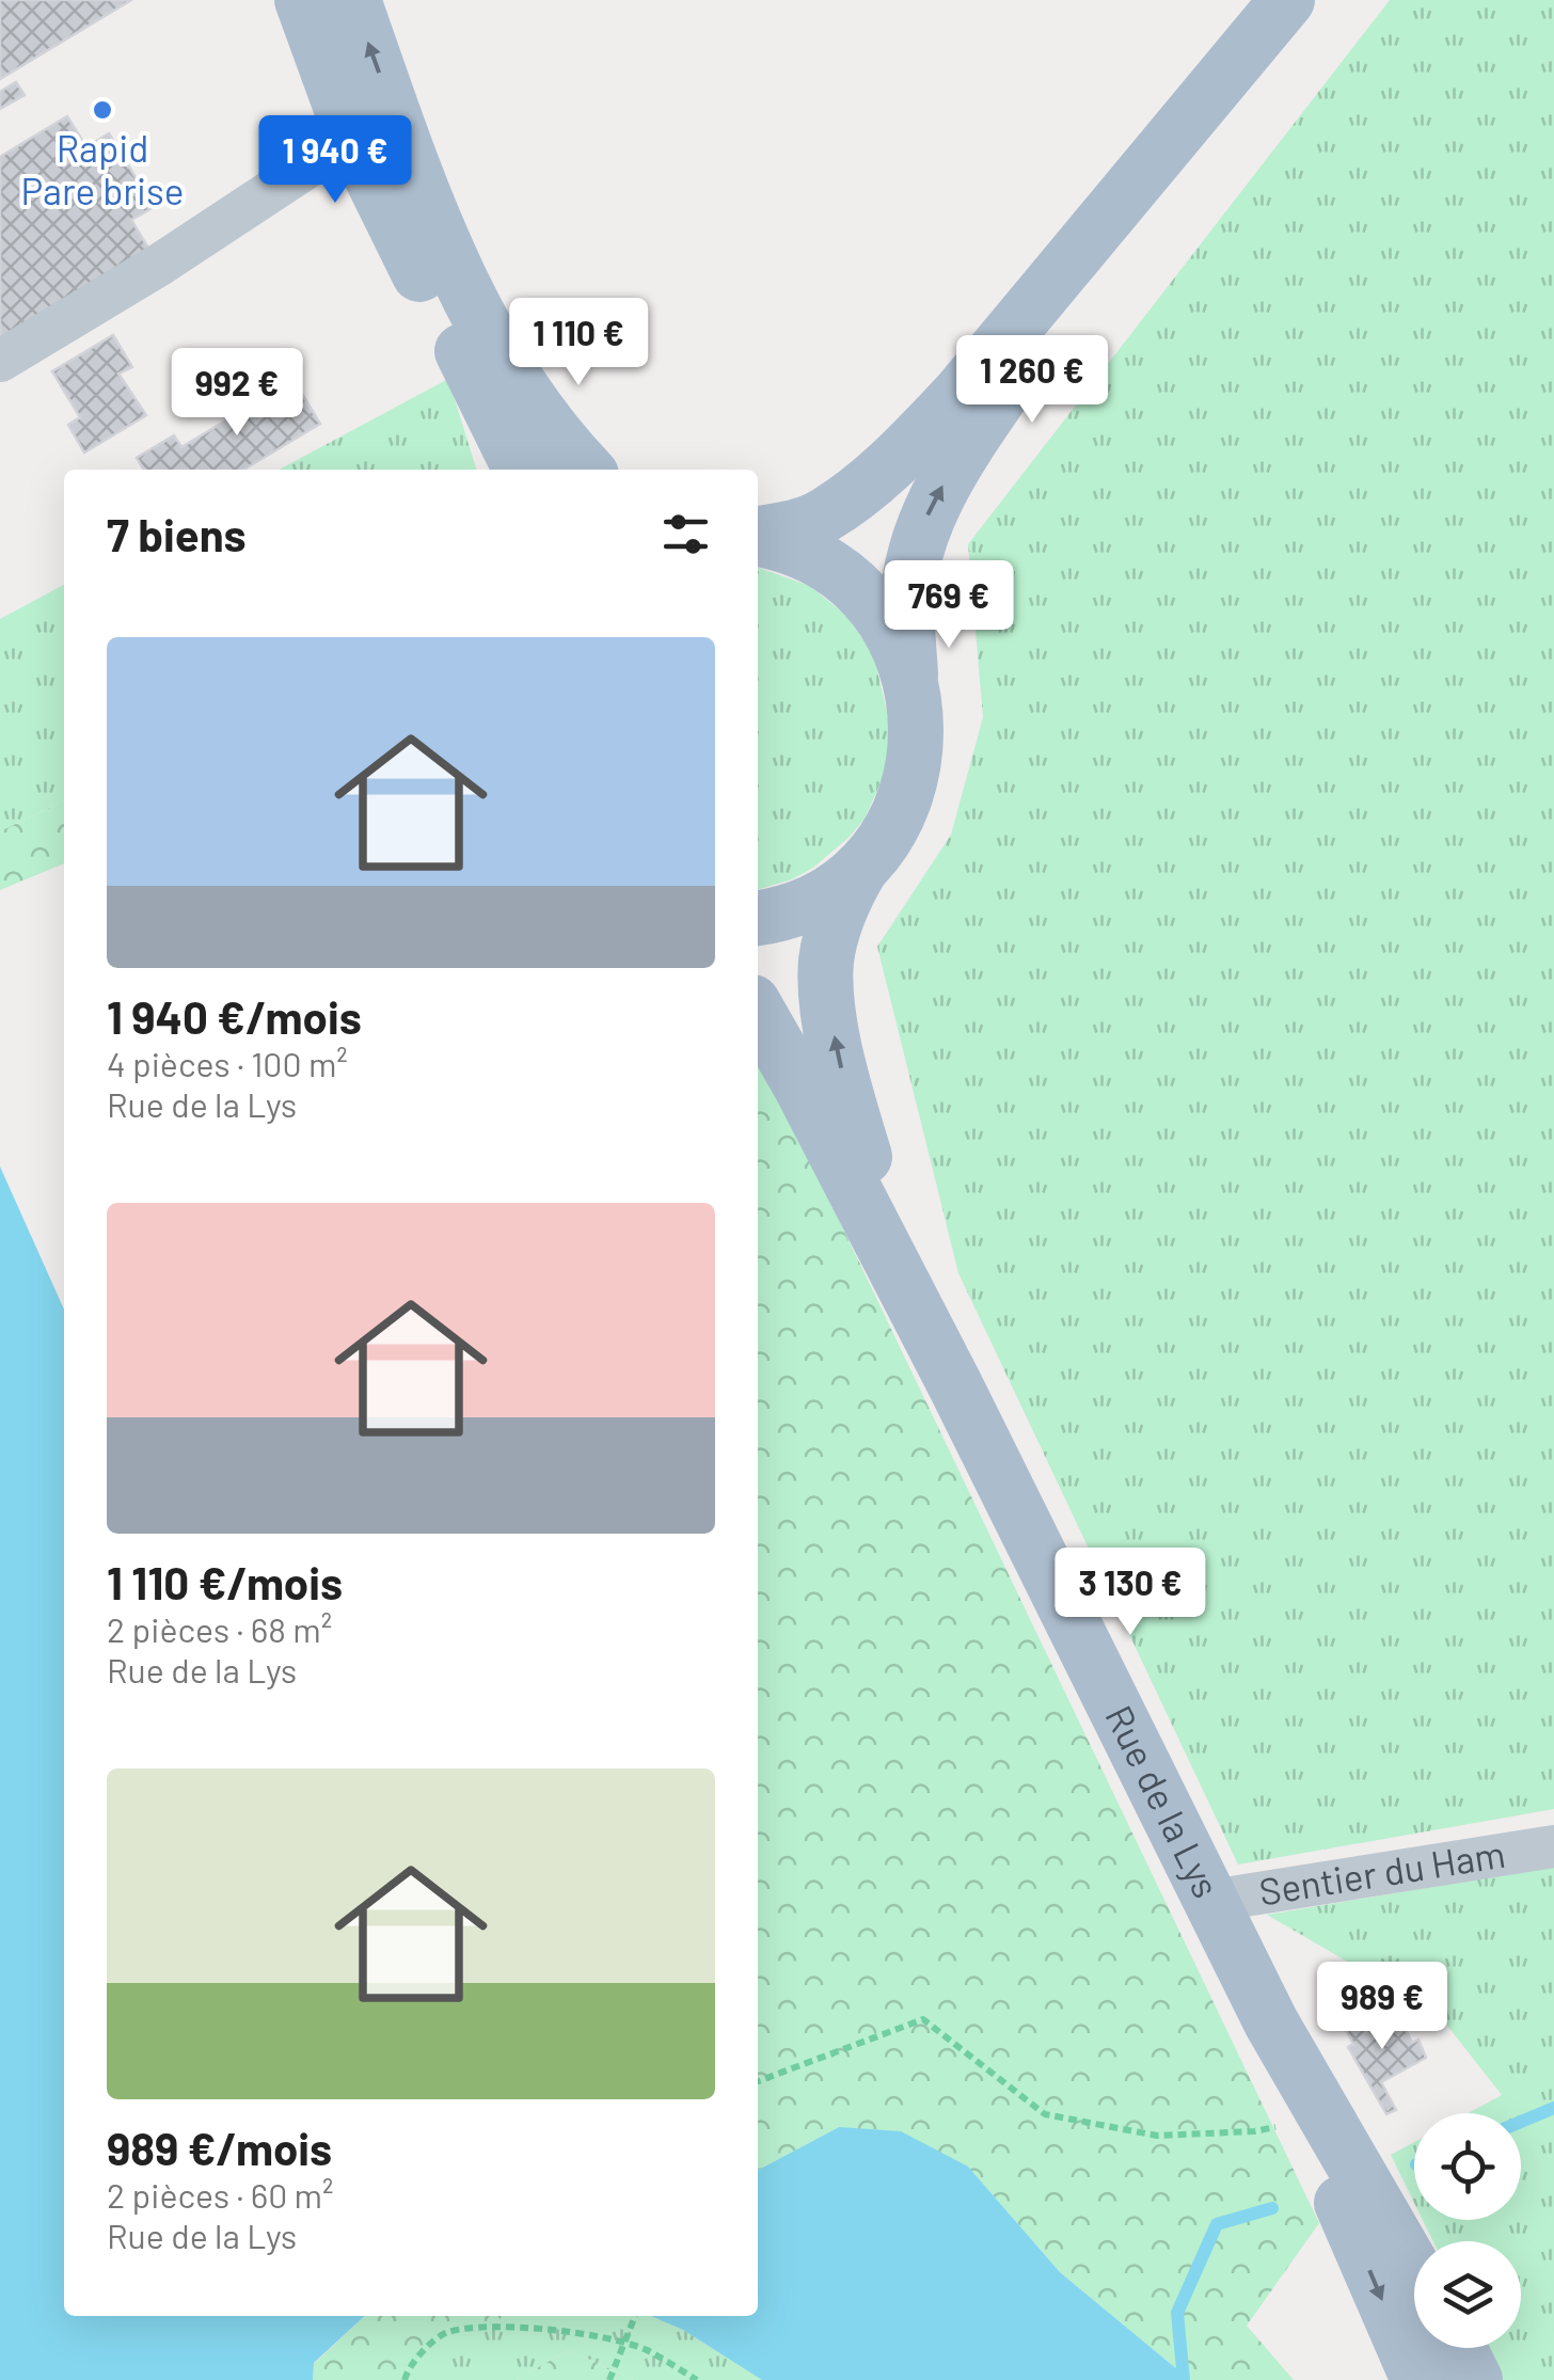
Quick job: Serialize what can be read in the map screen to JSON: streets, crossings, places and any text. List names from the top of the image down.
{
  "streets": {
    "main road": ["Rue de la Lys"],
    "street": ["Sentier du Ham"]
  },
  "crossings": [
    ["Rue de la Lys", "Sentier du Ham"]
  ],
  "places": ["Rapid Pare brise"],
  "page": {
    "price": [
      "1 940 €",
      "1 110 €",
      "1 260 €",
      "992 €",
      "769 €",
      "3 130 €",
      "989 €"
    ],
    "heading": "7 biens",
    "list": [
      {
        "name": "1 940 €/mois",
        "note": "4 pièces · 100 m² · Rue de la Lys"
      },
      {
        "name": "1 110 €/mois",
        "note": "2 pièces · 68 m² · Rue de la Lys"
      },
      {
        "name": "989 €/mois",
        "note": "2 pièces · 60 m² · Rue de la Lys"
      }
    ]
  }
}
